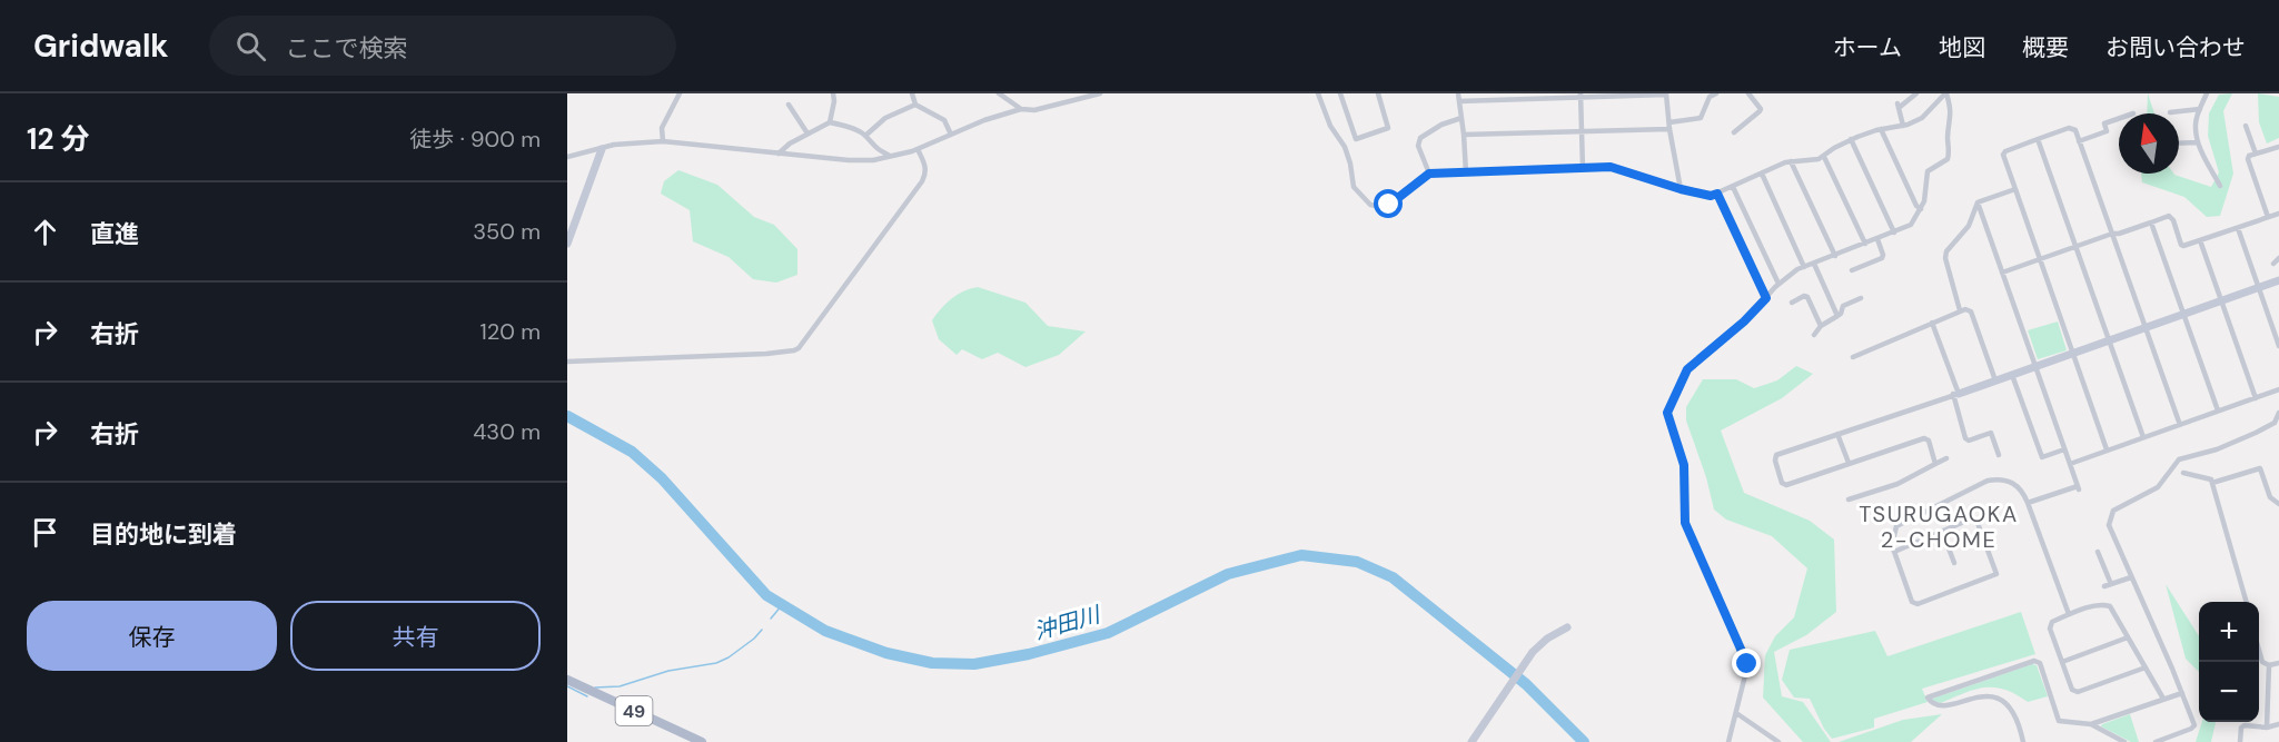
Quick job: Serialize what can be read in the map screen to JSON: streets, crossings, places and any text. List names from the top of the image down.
{
  "streets": {
    "main road": ["49"]
  },
  "districts": ["TSURUGAOKA 2-CHOME"],
  "water": ["沖田川"],
  "north": "top",
  "page": {
    "header": "Gridwalk",
    "search": "ここで検索",
    "nav": [
      "ホーム",
      "地図",
      "概要",
      "お問い合わせ"
    ],
    "heading": ["12 分", "徒歩 · 900 m"],
    "list": [
      ["直進", "350 m"],
      ["右折", "120 m"],
      ["右折", "430 m"],
      "目的地に到着"
    ],
    "buttons": ["保存", "共有"],
    "map_buttons": ["+", "−"]
  }
}
